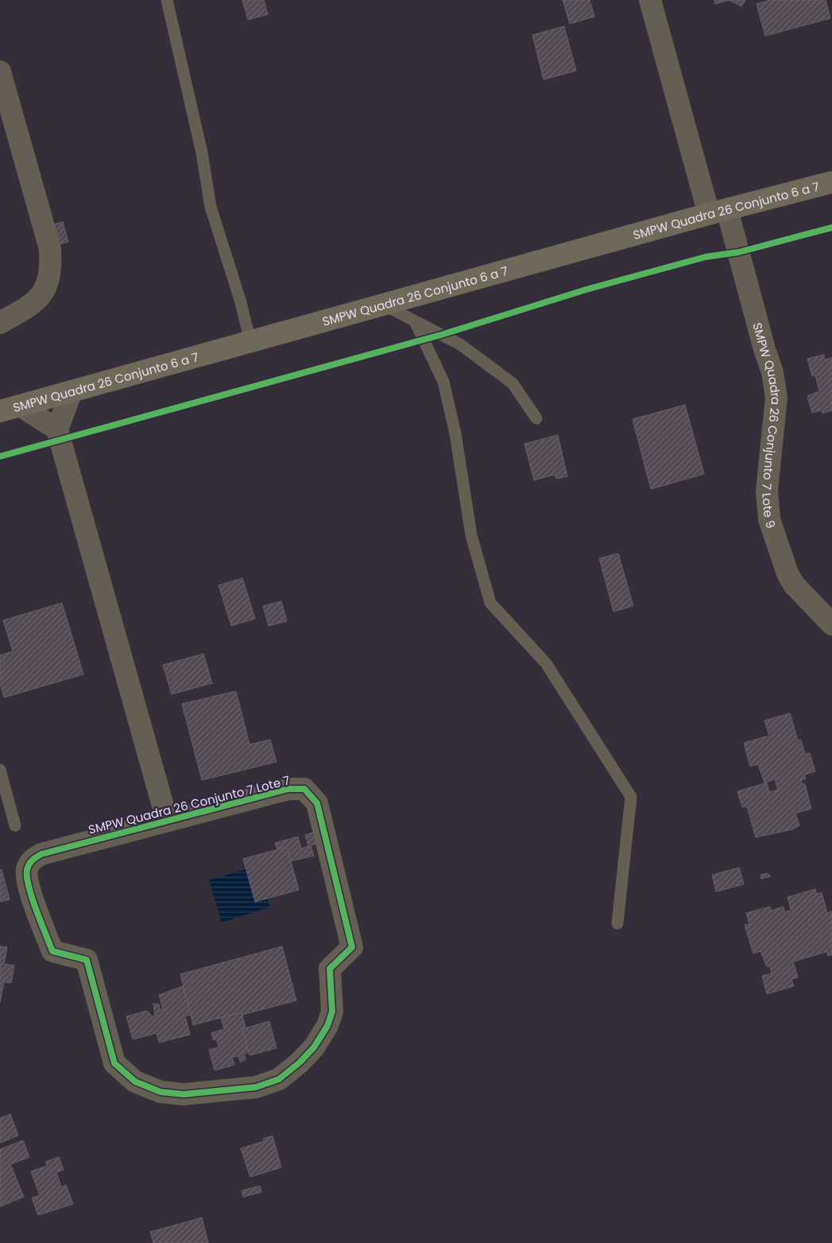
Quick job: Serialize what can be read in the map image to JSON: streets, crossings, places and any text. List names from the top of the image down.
{
  "streets": {
    "street": ["SMPW Quadra 26 Conjunto 6 a 7", "SMPW Quadra 26 Conjunto 7 Lote 9", "SMPW Quadra 26 Conjunto 7 Lote 7"]
  },
  "crossings": [
    ["SMPW Quadra 26 Conjunto 6 a 7", "SMPW Quadra 26 Conjunto 7 Lote 9"]
  ]
}
